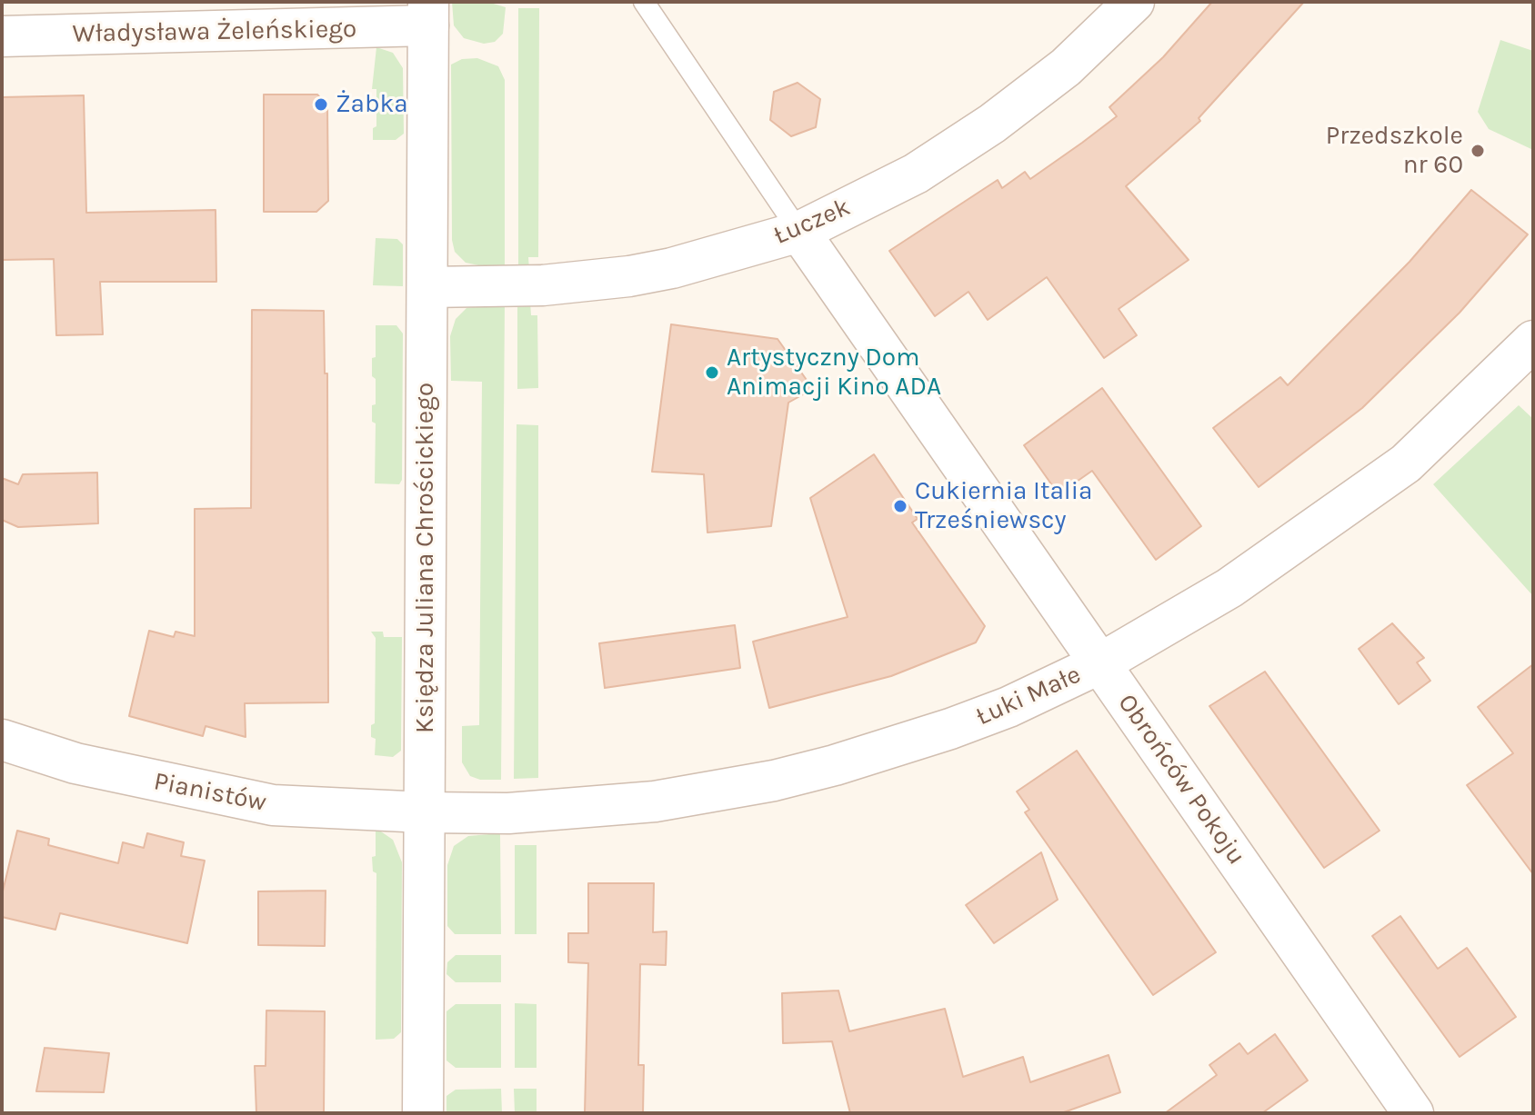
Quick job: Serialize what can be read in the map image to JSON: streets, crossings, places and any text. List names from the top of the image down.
{
  "streets": {
    "street": [
      "Władysława Żeleńskiego",
      "Łuczek",
      "Księdza Juliana Chrościckiego",
      "Łuki Małe",
      "Obrońców Pokoju",
      "Pianistów"
    ]
  },
  "crossings": [
    ["Władysława Żeleńskiego", "Księdza Juliana Chrościckiego"],
    ["Łuczek", "Księdza Juliana Chrościckiego"],
    ["Łuczek", "Obrońców Pokoju"],
    ["Księdza Juliana Chrościckiego", "Łuki Małe"],
    ["Księdza Juliana Chrościckiego", "Pianistów"],
    ["Łuki Małe", "Obrońców Pokoju"],
    ["Łuki Małe", "Pianistów"]
  ],
  "places": [
    "Żabka",
    "Przedszkole nr 60",
    "Artystyczny Dom Animacji Kino ADA",
    "Cukiernia Italia Trześniewscy"
  ]
}
